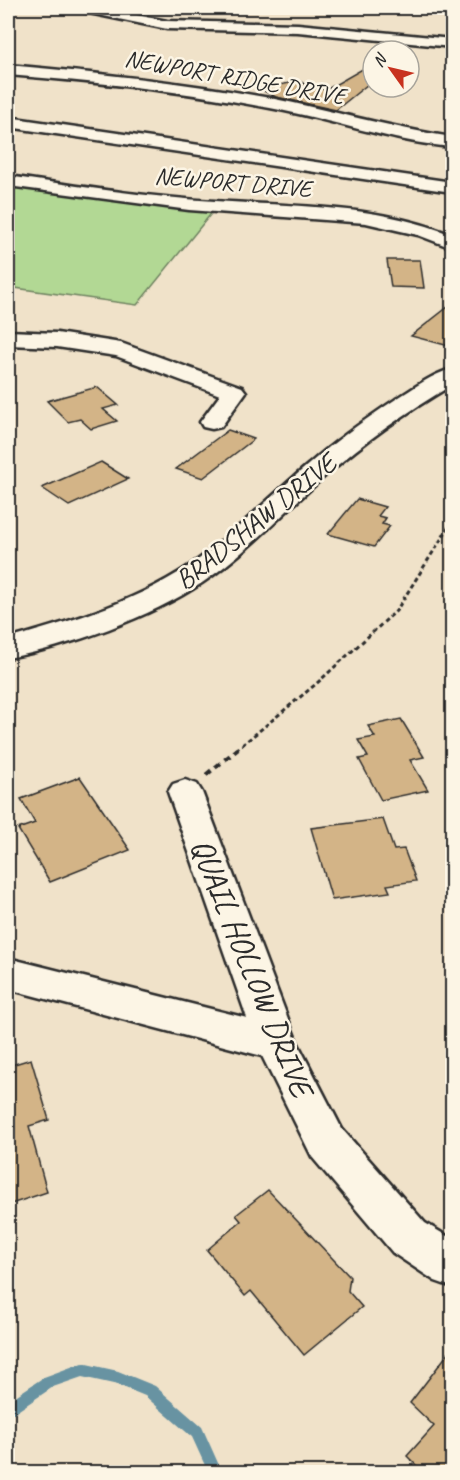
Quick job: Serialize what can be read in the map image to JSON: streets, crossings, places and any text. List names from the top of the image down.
{
  "streets": {
    "street": [
      "NEWPORT RIDGE DRIVE",
      "NEWPORT DRIVE",
      "BRADSHAW DRIVE",
      "QUAIL HOLLOW DRIVE"
    ]
  },
  "north": "top left"
}
